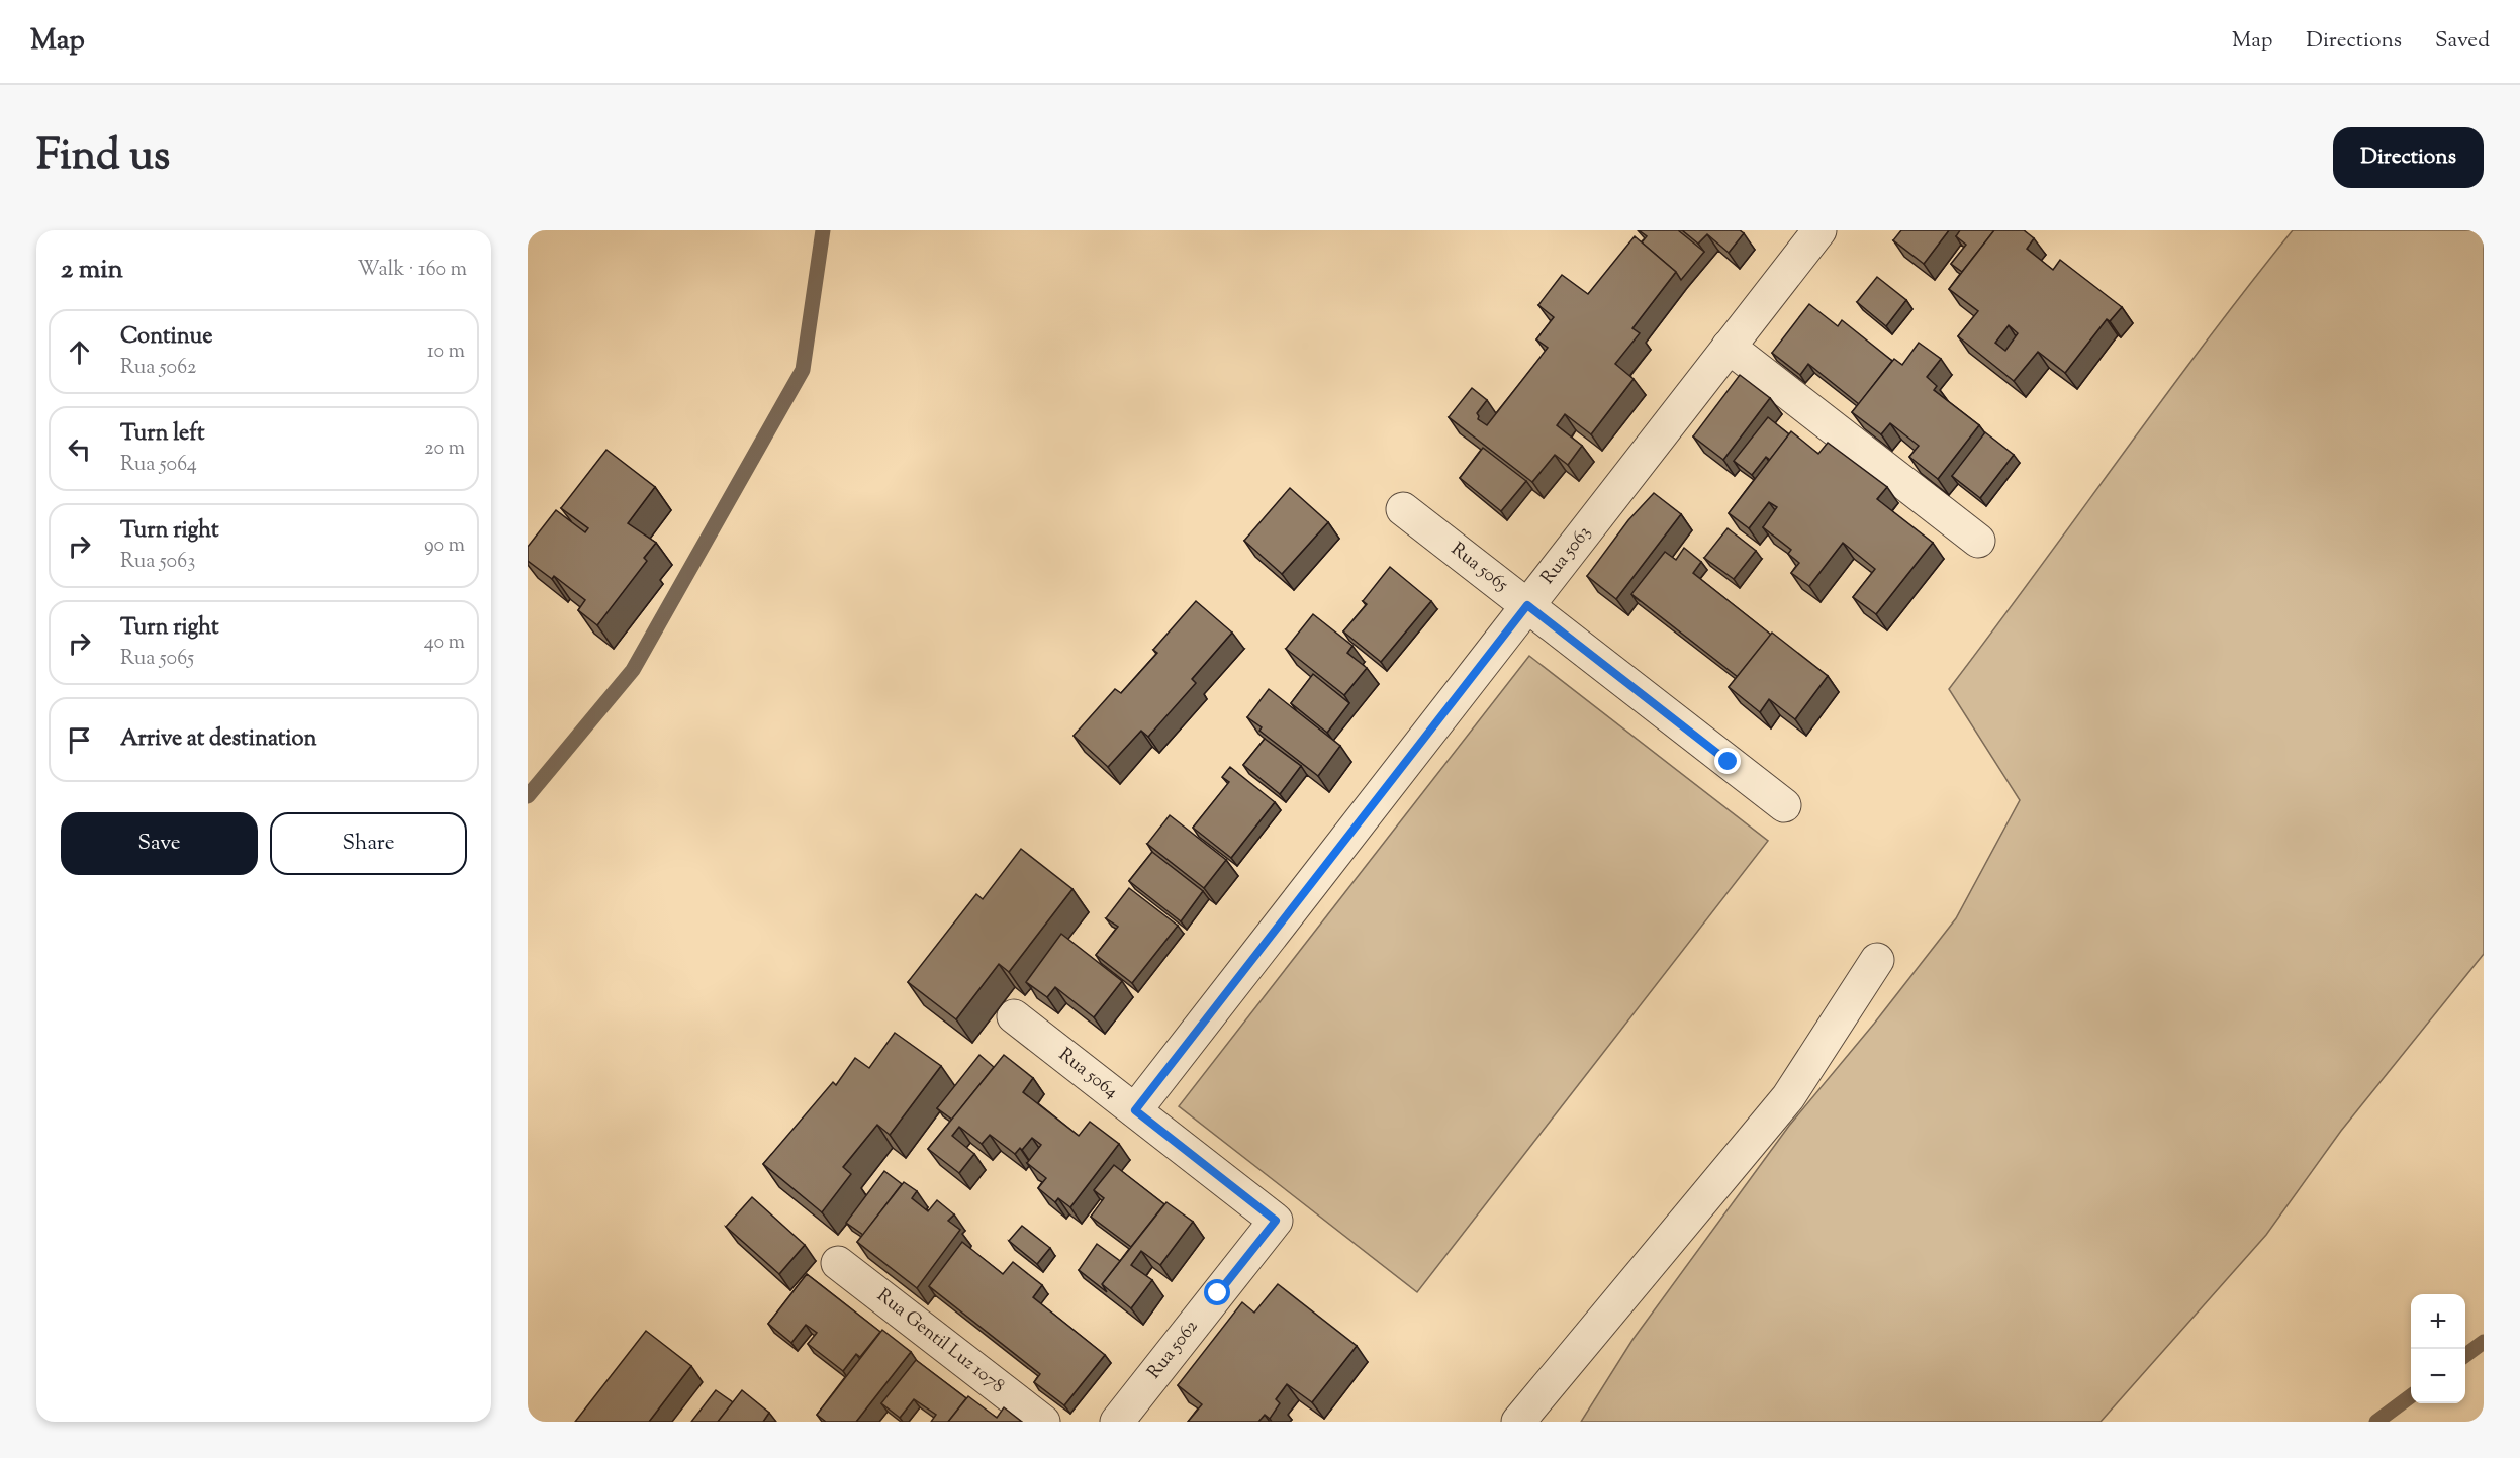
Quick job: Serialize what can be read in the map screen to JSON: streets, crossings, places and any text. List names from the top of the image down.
{
  "streets": {
    "street": [
      "Rua 5063",
      "Rua 5065",
      "Rua 5064",
      "Rua Gentil Luz 1078",
      "Rua 5062"
    ]
  },
  "crossings": [
    ["Rua 5063", "Rua 5065"],
    ["Rua 5063", "Rua 5064"],
    ["Rua 5064", "Rua 5062"]
  ],
  "page": {
    "header": "Map",
    "nav": ["Map", "Directions", "Saved"],
    "title": "Find us",
    "buttons": [
      "Directions",
      ["Save", "Share"]
    ],
    "heading": ["2 min", "Walk · 160 m"],
    "list": [
      ["Continue", "Rua 5062", "10 m"],
      ["Turn left", "Rua 5064", "20 m"],
      ["Turn right", "Rua 5063", "90 m"],
      ["Turn right", "Rua 5065", "40 m"],
      "Arrive at destination"
    ],
    "map_buttons": ["+", "−"]
  }
}
